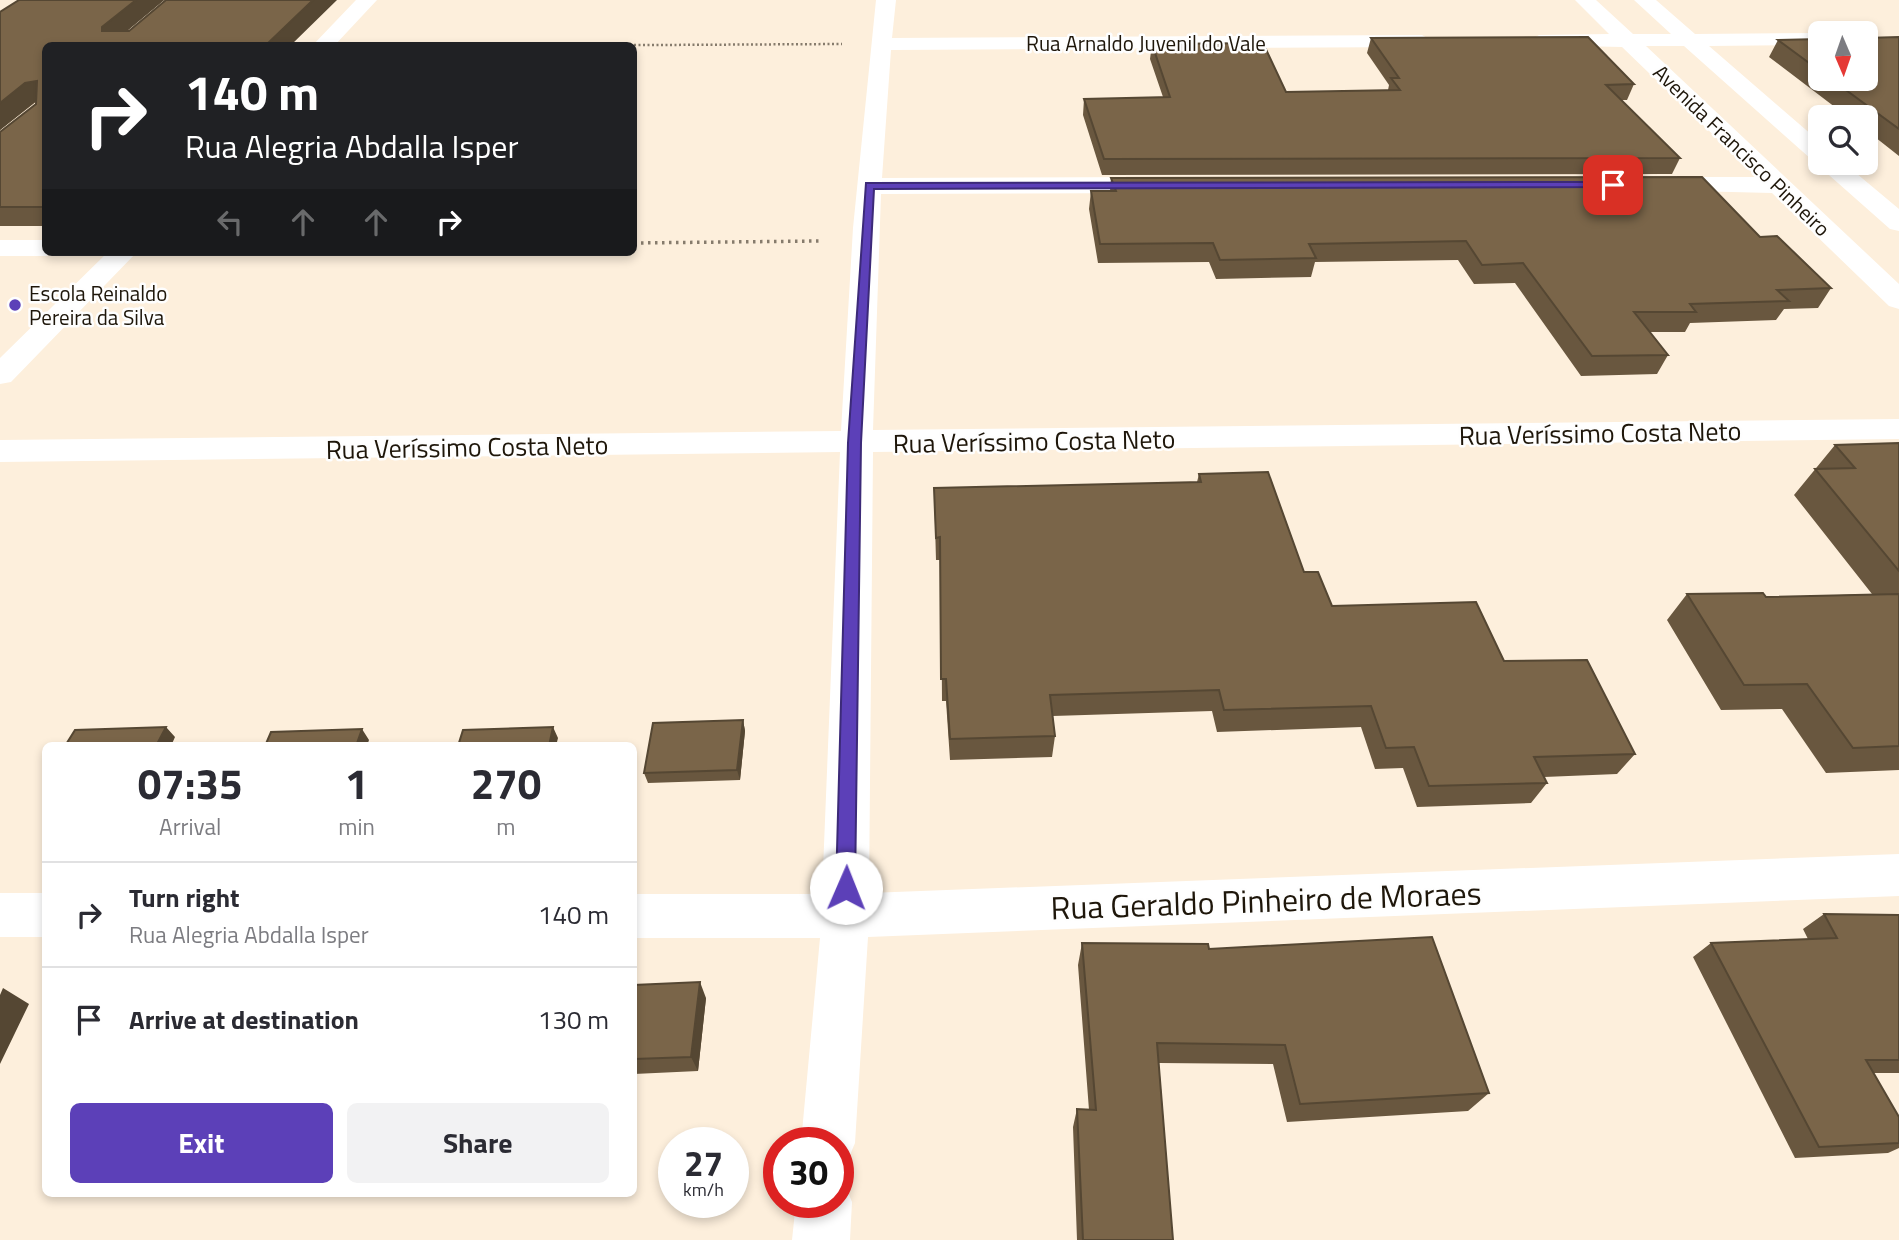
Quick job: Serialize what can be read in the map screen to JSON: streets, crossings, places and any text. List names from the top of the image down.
{
  "streets": {
    "street": [
      "Rua Arnaldo Juvenil do Vale",
      "Avenida Francisco Pinheiro",
      "Rua Veríssimo Costa Neto",
      "Rua Geraldo Pinheiro de Moraes"
    ]
  },
  "places": ["Escola Reinaldo Pereira da Silva"],
  "north": "bottom",
  "page": {
    "turn": ["140 m", "Rua Alegria Abdalla Isper"],
    "eta": [
      "07:35",
      "Arrival",
      "1",
      "min",
      "270",
      "m"
    ],
    "list": [
      {
        "name": "Turn right",
        "note": "Rua Alegria Abdalla Isper",
        "value": "140 m"
      },
      {
        "name": "Arrive at destination",
        "value": "130 m"
      }
    ],
    "buttons": ["Exit", "Share"],
    "speed": "27 km/h",
    "limit": "30"
  }
}
